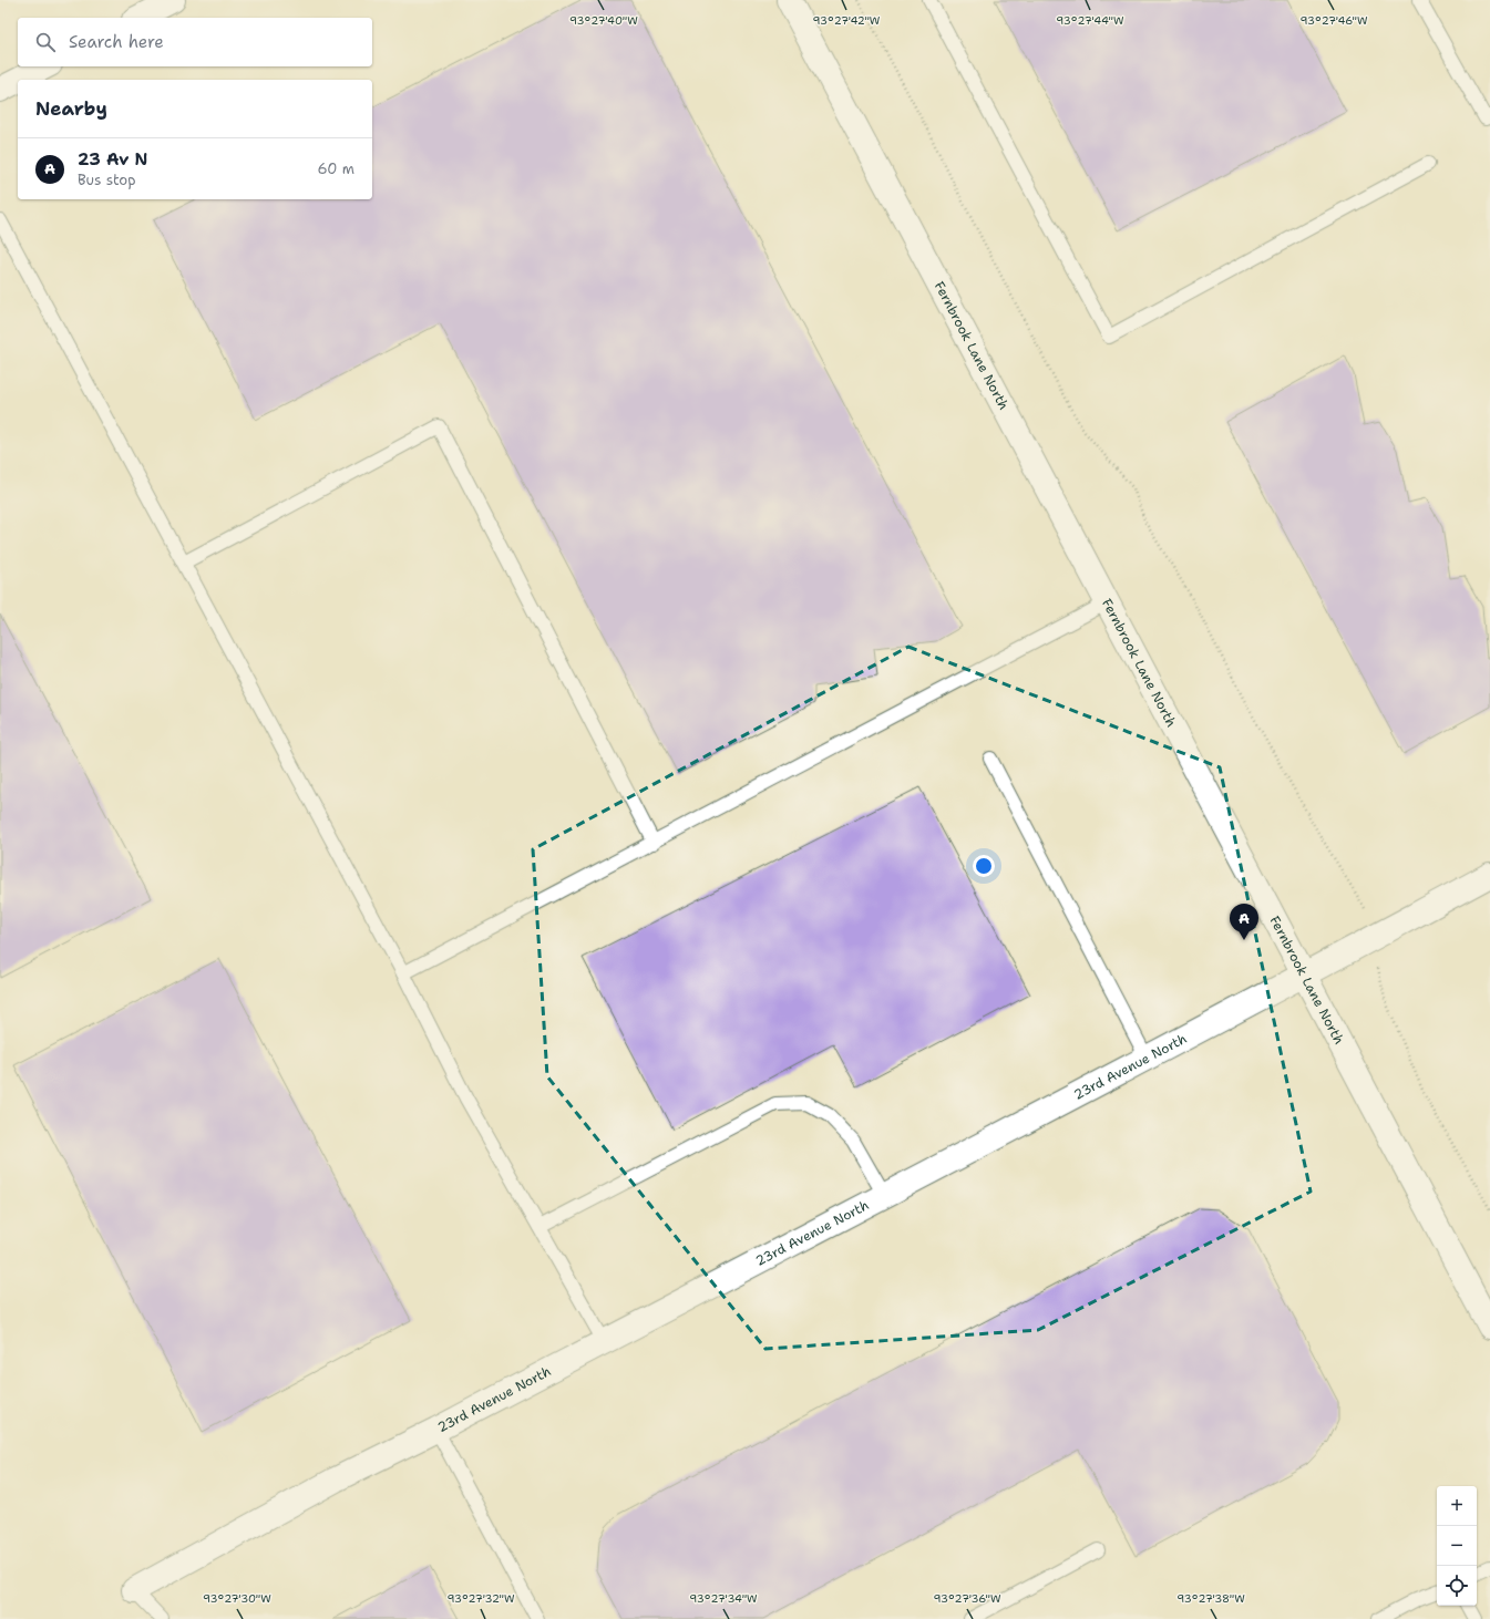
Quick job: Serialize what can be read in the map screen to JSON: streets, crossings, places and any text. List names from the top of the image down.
{
  "streets": {
    "street": ["Fernbrook Lane North", "23rd Avenue North"]
  },
  "crossings": [
    ["Fernbrook Lane North", "23rd Avenue North"]
  ],
  "page": {
    "search": "Search here",
    "heading": "Nearby",
    "list": [
      {
        "mark": "A",
        "name": "23 Av N",
        "note": "Bus stop",
        "value": "60 m"
      }
    ],
    "pins": "A",
    "map_buttons": ["+", "−"]
  },
  "coordinates": [
    "93°27'42\"W",
    "93°27'44\"W",
    "93°27'46\"W",
    "93°27'40\"W",
    "93°27'30\"W",
    "93°27'32\"W",
    "93°27'34\"W",
    "93°27'36\"W",
    "93°27'38\"W"
  ]
}
